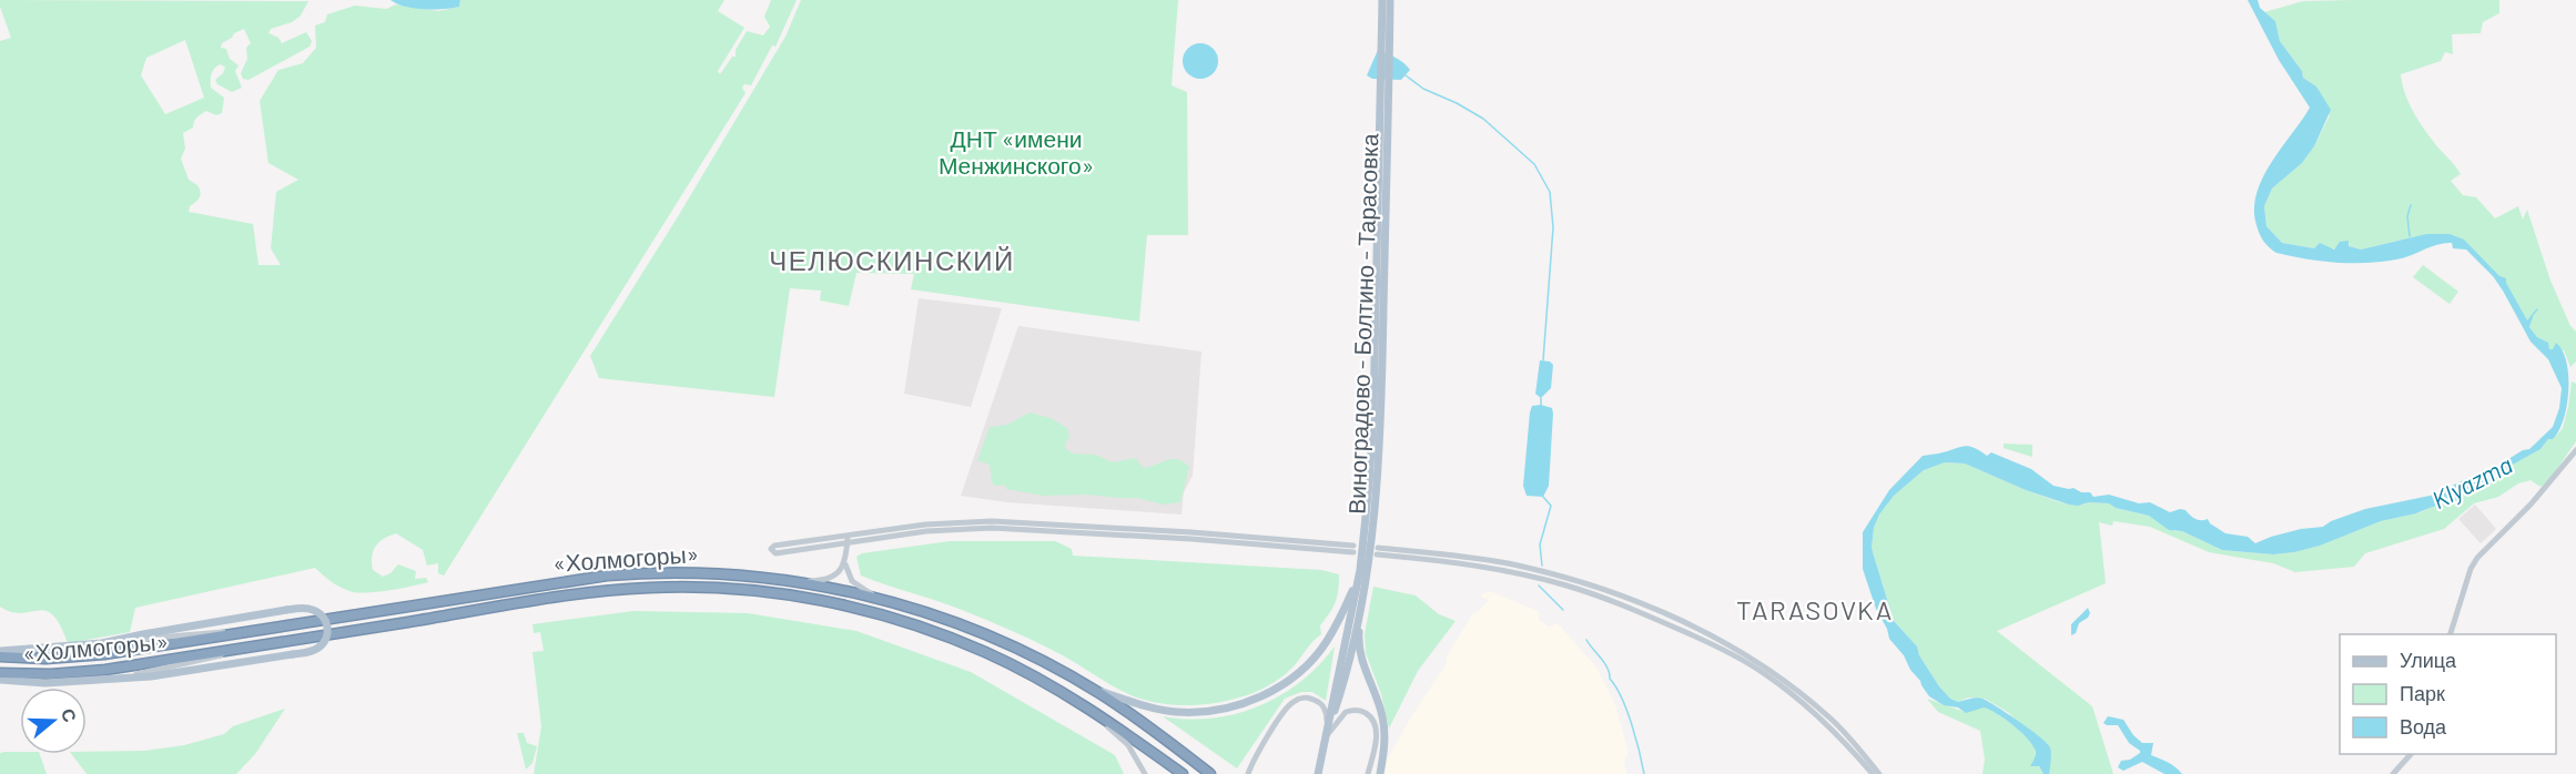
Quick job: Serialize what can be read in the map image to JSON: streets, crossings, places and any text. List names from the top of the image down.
{
  "streets": {
    "highway": ["«Холмогоры»"],
    "main road": ["Виноградово - Болтино - Тарасовка"]
  },
  "districts": ["ЧЕЛЮСКИНСКИЙ", "TARASOVKA"],
  "water": ["Klyazma"],
  "parks": ["ДНТ «имени Менжинского»"],
  "legend": ["Улица", "Парк", "Вода"],
  "north": "right"
}
